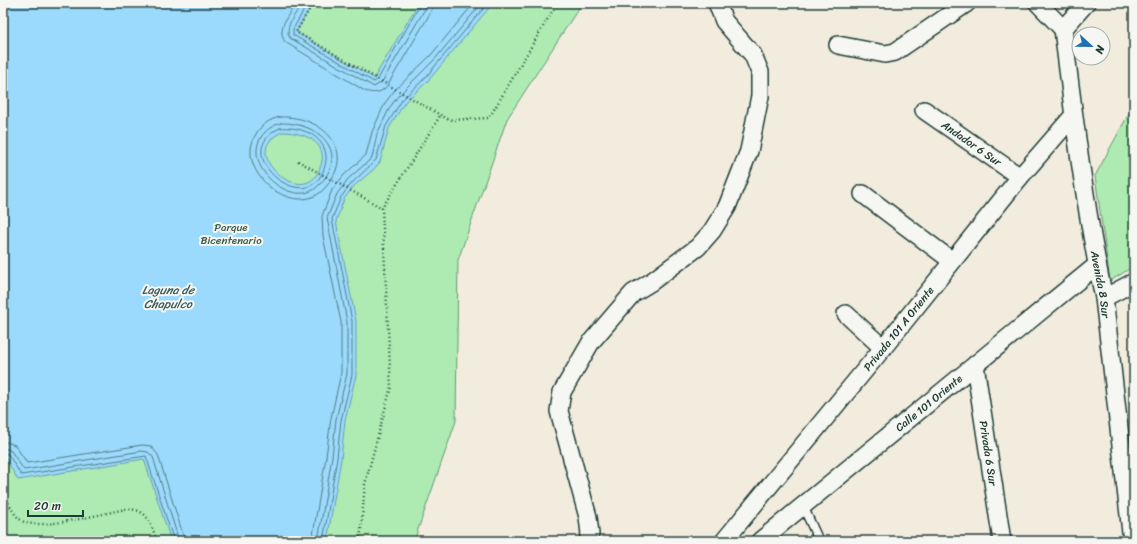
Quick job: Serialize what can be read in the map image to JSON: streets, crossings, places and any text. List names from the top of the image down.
{
  "streets": {
    "street": [
      "Andador 6 Sur",
      "Avenida 8 Sur",
      "Privada 101 A Oriente",
      "Calle 101 Oriente",
      "Privada 6 Sur"
    ]
  },
  "crossings": [
    ["Andador 6 Sur", "Privada 101 A Oriente"],
    ["Avenida 8 Sur", "Privada 101 A Oriente"],
    ["Avenida 8 Sur", "Calle 101 Oriente"],
    ["Calle 101 Oriente", "Privada 6 Sur"]
  ],
  "water": ["Laguna de Chapulco"],
  "parks": ["Parque Bicentenario"],
  "scale_bar": "20 m",
  "north": "right"
}
